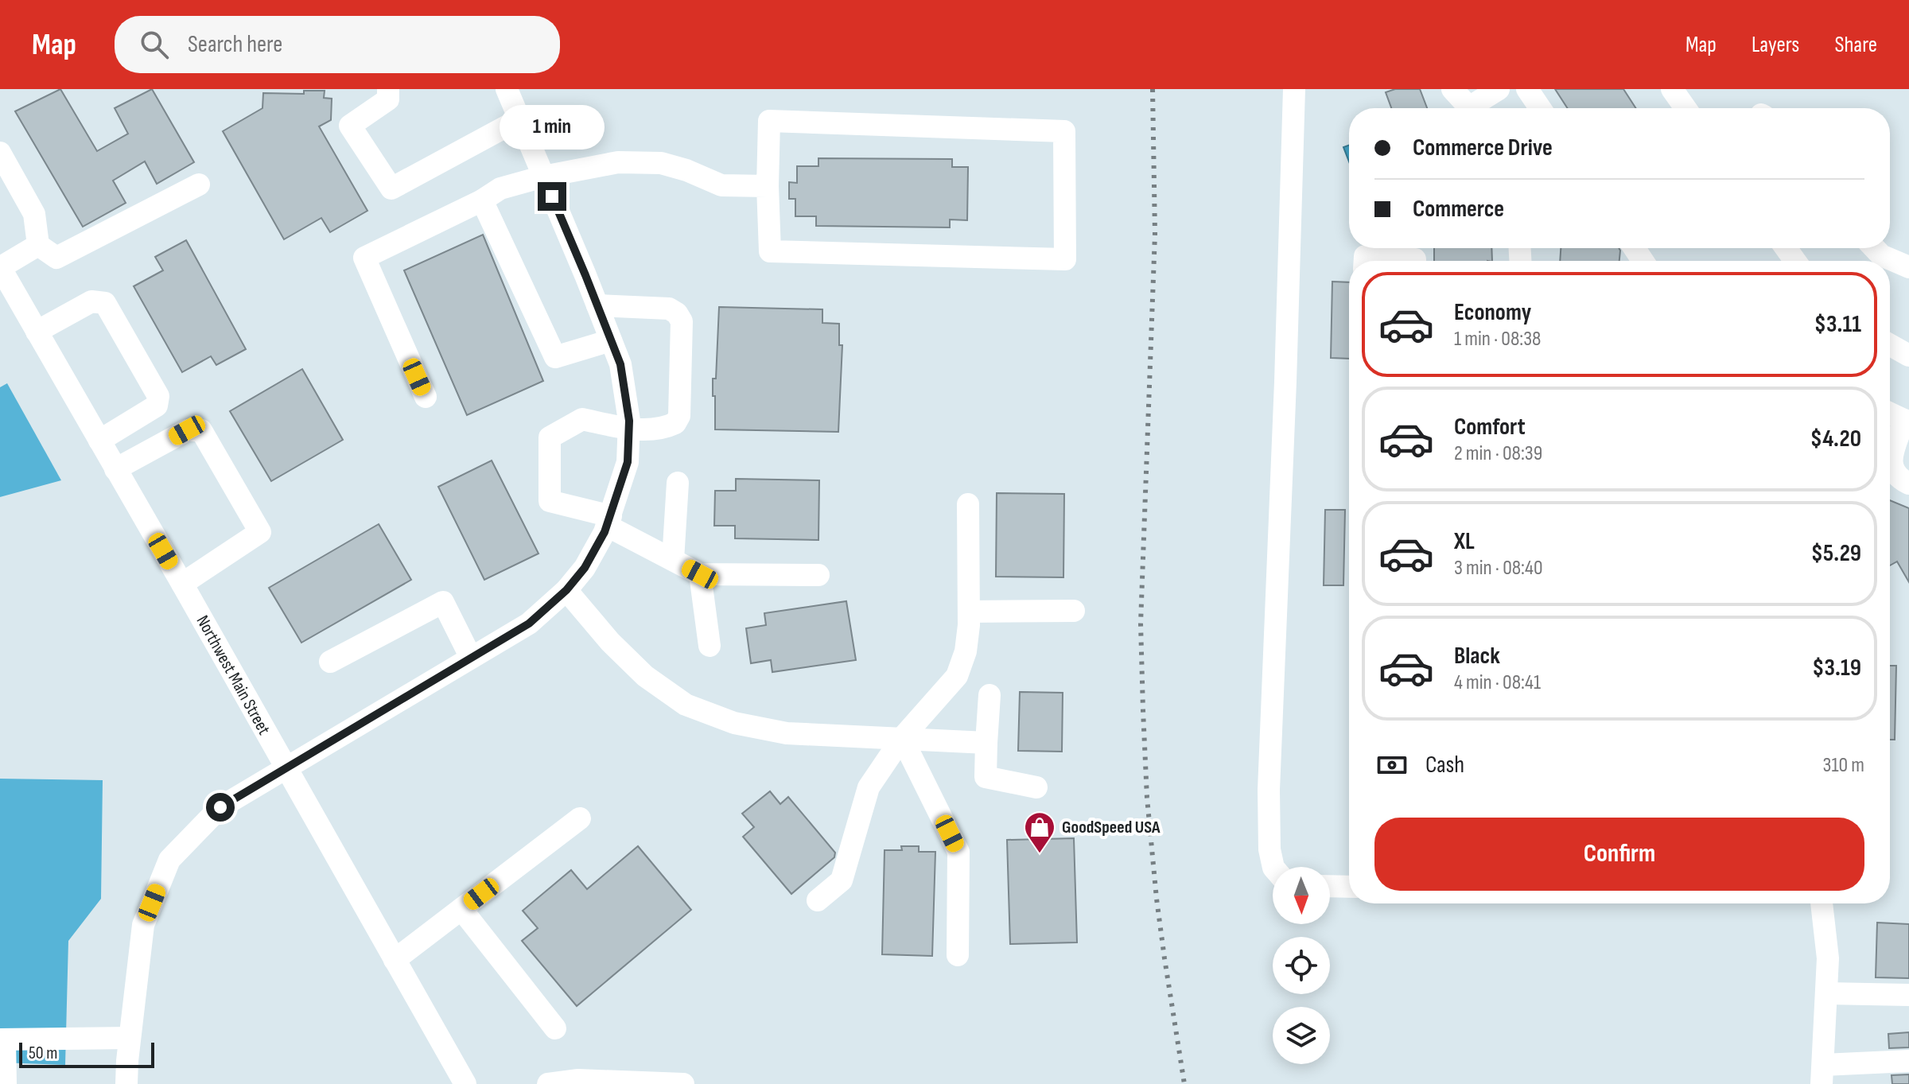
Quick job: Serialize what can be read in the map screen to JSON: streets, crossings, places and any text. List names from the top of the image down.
{
  "streets": {
    "street": ["Northwest Main Street"]
  },
  "places": {
    "shop": ["GoodSpeed USA"]
  },
  "scale_bar": "50 m",
  "north": "bottom",
  "page": {
    "header": "Map",
    "search": "Search here",
    "nav": ["Map", "Layers", "Share"],
    "bubble": "1 min",
    "banner": ["Commerce Drive", "Commerce"],
    "list": [
      {
        "name": "Economy",
        "note": "1 min · 08:38",
        "value": "$3.11"
      },
      {
        "name": "Comfort",
        "note": "2 min · 08:39",
        "value": "$4.20"
      },
      {
        "name": "XL",
        "note": "3 min · 08:40",
        "value": "$5.29"
      },
      {
        "name": "Black",
        "note": "4 min · 08:41",
        "value": "$3.19"
      }
    ],
    "pay": ["Cash", "310 m"],
    "buttons": "Confirm",
    "scale": "50 m"
  }
}
